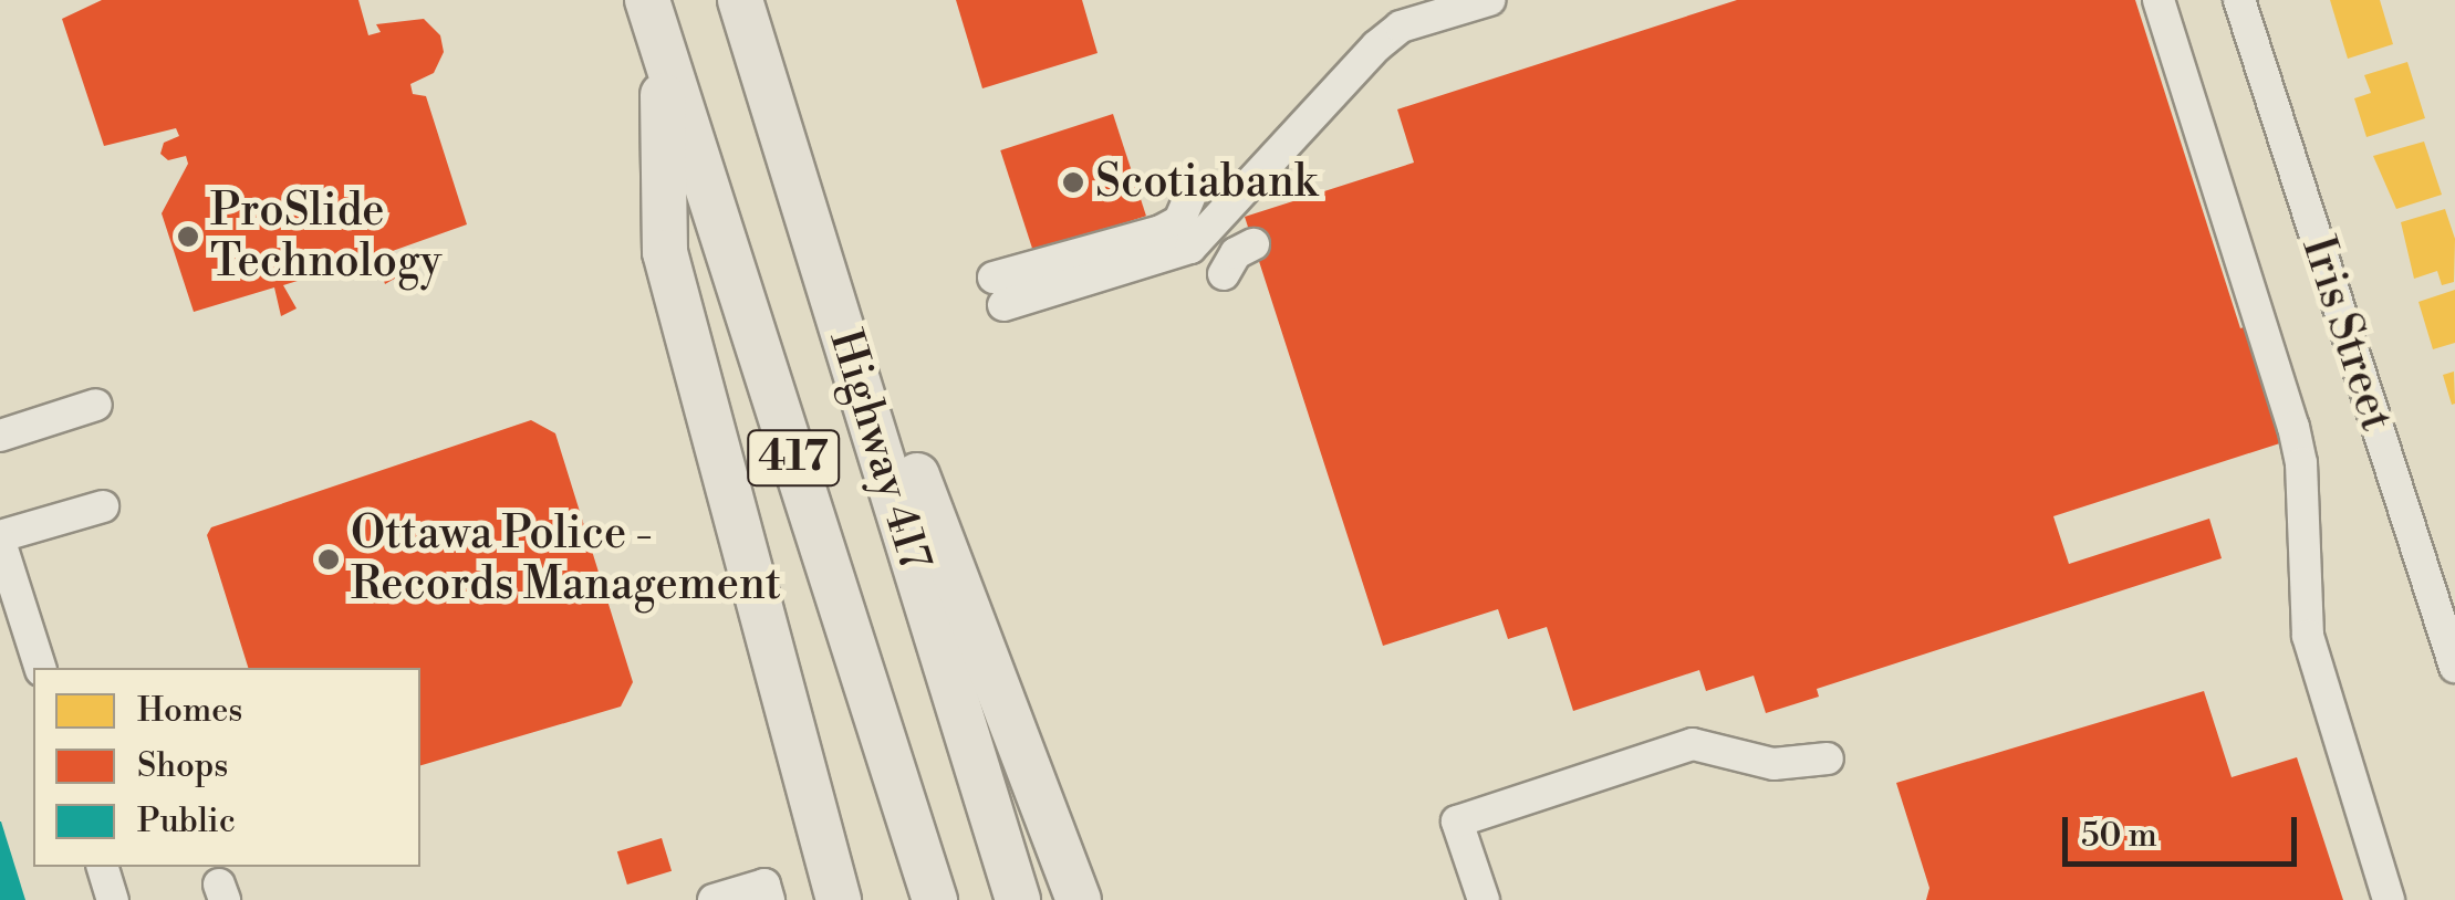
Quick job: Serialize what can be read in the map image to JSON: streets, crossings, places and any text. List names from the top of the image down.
{
  "streets": {
    "highway": ["Highway 417", "417"],
    "street": ["Iris Street"]
  },
  "places": ["Scotiabank", "ProSlide Technology", "Ottawa Police - Records Management"],
  "legend": ["Homes", "Shops", "Public"],
  "scale_bar": "50 m"
}
